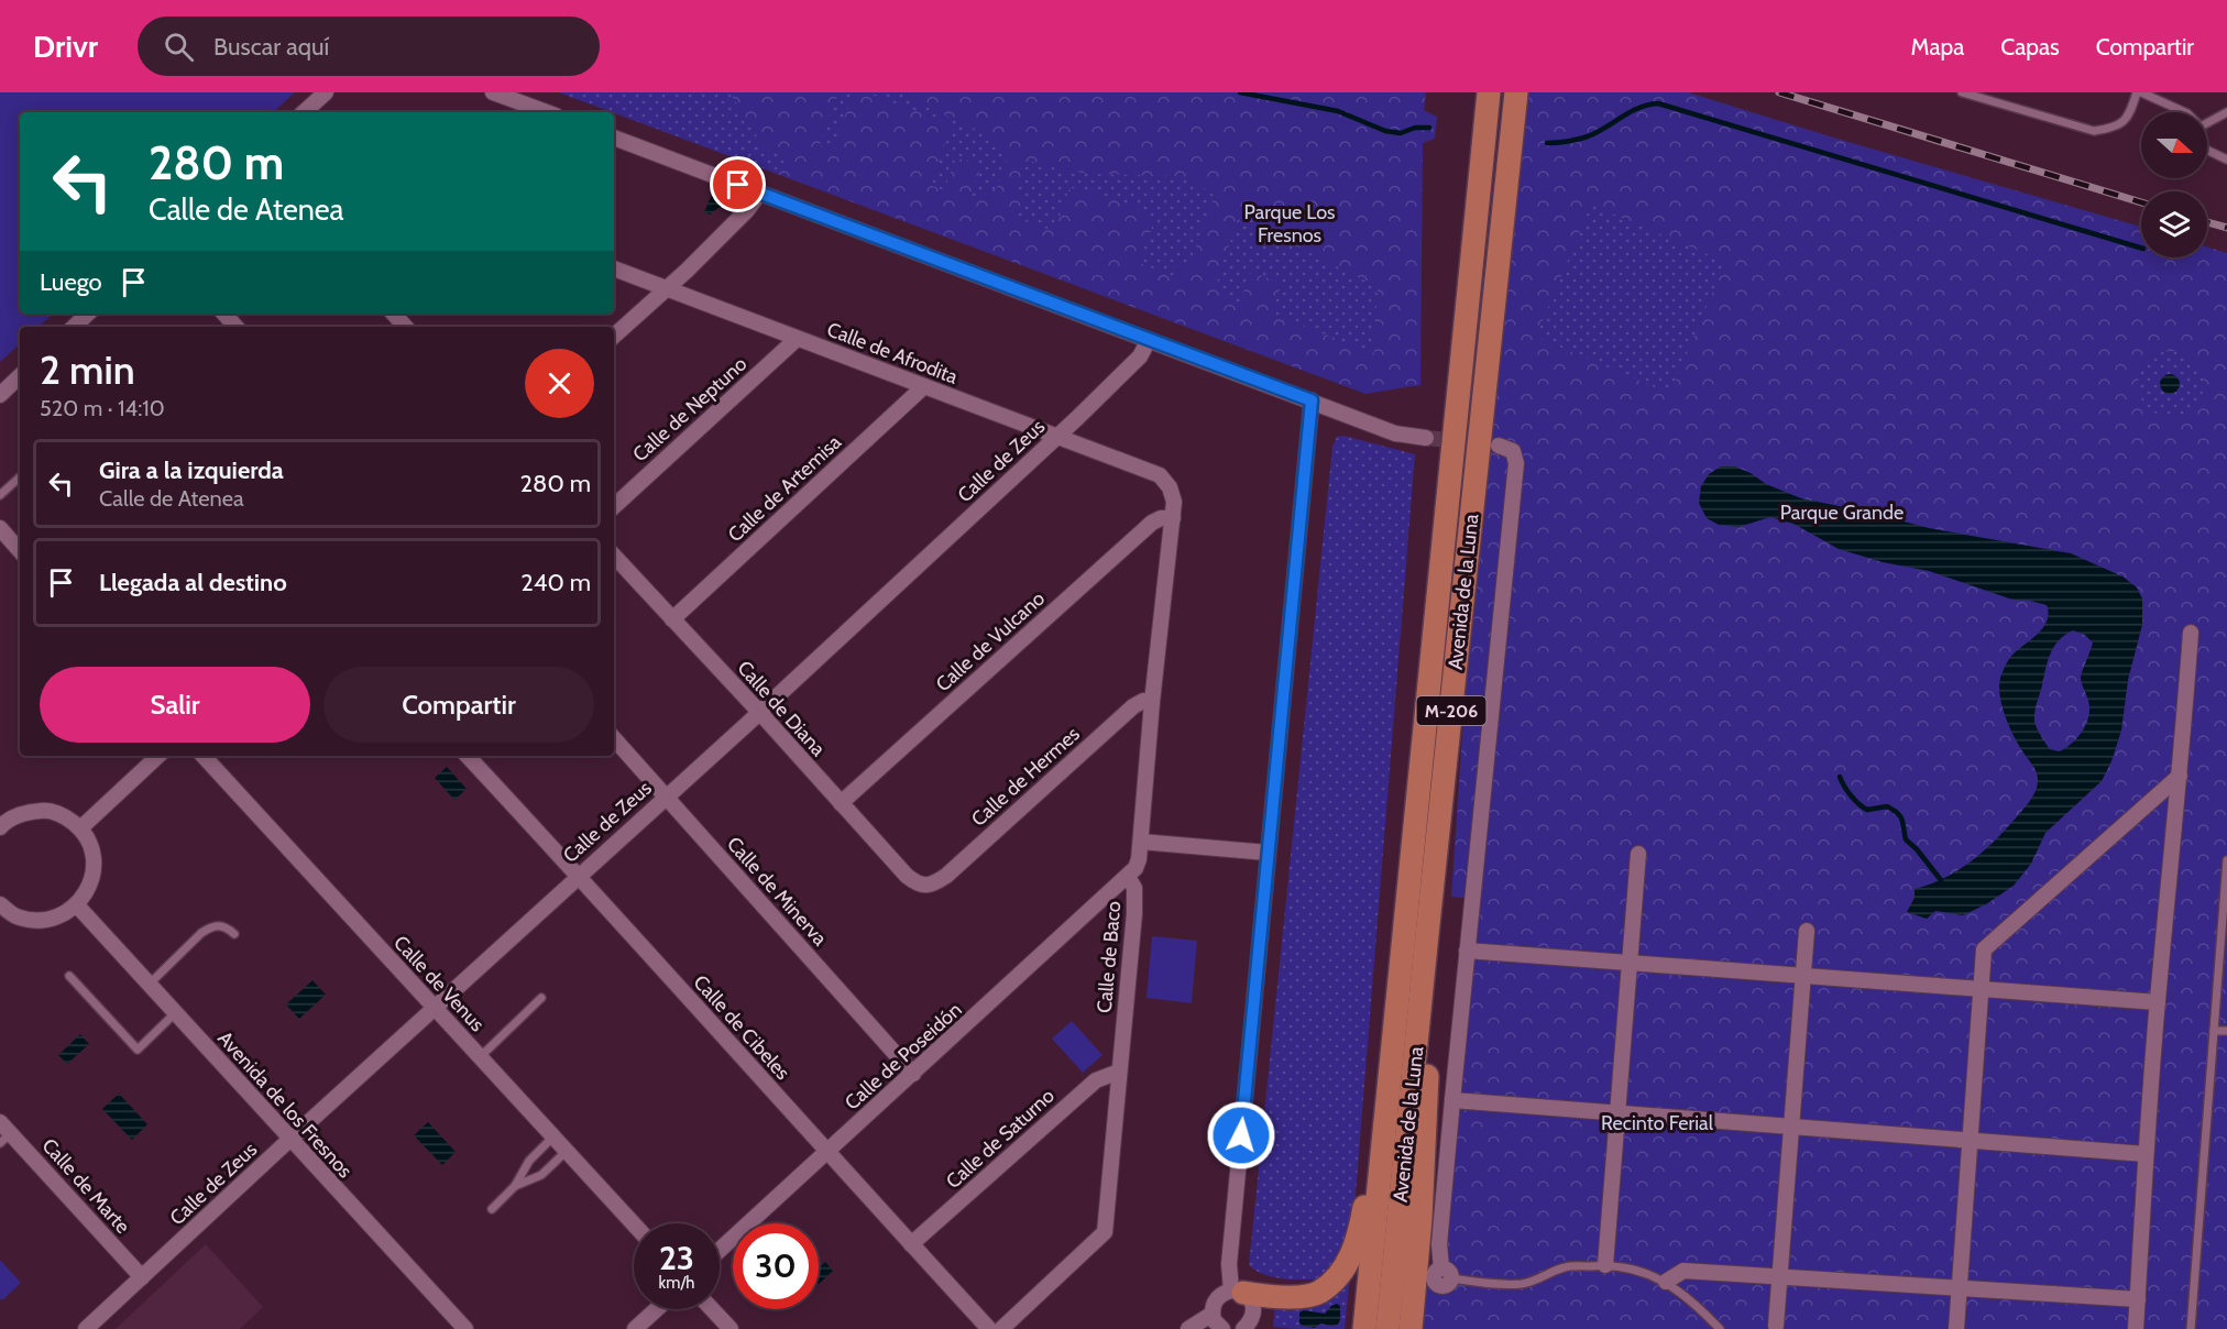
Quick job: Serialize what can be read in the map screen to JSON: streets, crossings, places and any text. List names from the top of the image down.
{
  "streets": {
    "main road": ["Avenida de la Luna", "M-206"],
    "street": [
      "Calle de Afrodita",
      "Calle de Neptuno",
      "Calle de Zeus",
      "Calle de Artemisa",
      "Calle de Vulcano",
      "Calle de Diana",
      "Calle de Hermes",
      "Calle de Minerva",
      "Calle de Baco",
      "Calle de Venus",
      "Calle de Cibeles",
      "Calle de Poseidón",
      "Avenida de los Fresnos",
      "Calle de Saturno",
      "Calle de Marte"
    ]
  },
  "crossings": [
    ["Calle de Afrodita", "Calle de Neptuno"],
    ["Calle de Afrodita", "Calle de Zeus"],
    ["Calle de Afrodita", "Calle de Artemisa"],
    ["Calle de Afrodita", "Calle de Baco"],
    ["Calle de Zeus", "Calle de Diana"],
    ["Calle de Zeus", "Calle de Minerva"],
    ["Calle de Zeus", "Calle de Venus"],
    ["Calle de Zeus", "Calle de Cibeles"],
    ["Calle de Zeus", "Avenida de los Fresnos"],
    ["Calle de Zeus", "Calle de Marte"],
    ["Calle de Artemisa", "Calle de Diana"],
    ["Calle de Vulcano", "Calle de Diana"],
    ["Calle de Vulcano", "Calle de Baco"],
    ["Calle de Diana", "Calle de Hermes"],
    ["Calle de Hermes", "Calle de Baco"],
    ["Calle de Minerva", "Calle de Poseidón"],
    ["Calle de Baco", "Calle de Poseidón"],
    ["Calle de Baco", "Calle de Saturno"],
    ["Calle de Cibeles", "Calle de Poseidón"],
    ["Calle de Cibeles", "Calle de Saturno"]
  ],
  "parks": ["Parque Los Fresnos", "Parque Grande", "Recinto Ferial"],
  "north": "right",
  "page": {
    "header": "Drivr",
    "search": "Buscar aquí",
    "nav": ["Mapa", "Capas", "Compartir"],
    "turn": ["280 m", "Calle de Atenea"],
    "then": "Luego",
    "heading": ["2 min", "520 m · 14:10"],
    "list": [
      {
        "name": "Gira a la izquierda",
        "note": "Calle de Atenea",
        "value": "280 m"
      },
      {
        "name": "Llegada al destino",
        "value": "240 m"
      }
    ],
    "buttons": ["Salir", "Compartir"],
    "speed": "23 km/h",
    "limit": "30"
  }
}
